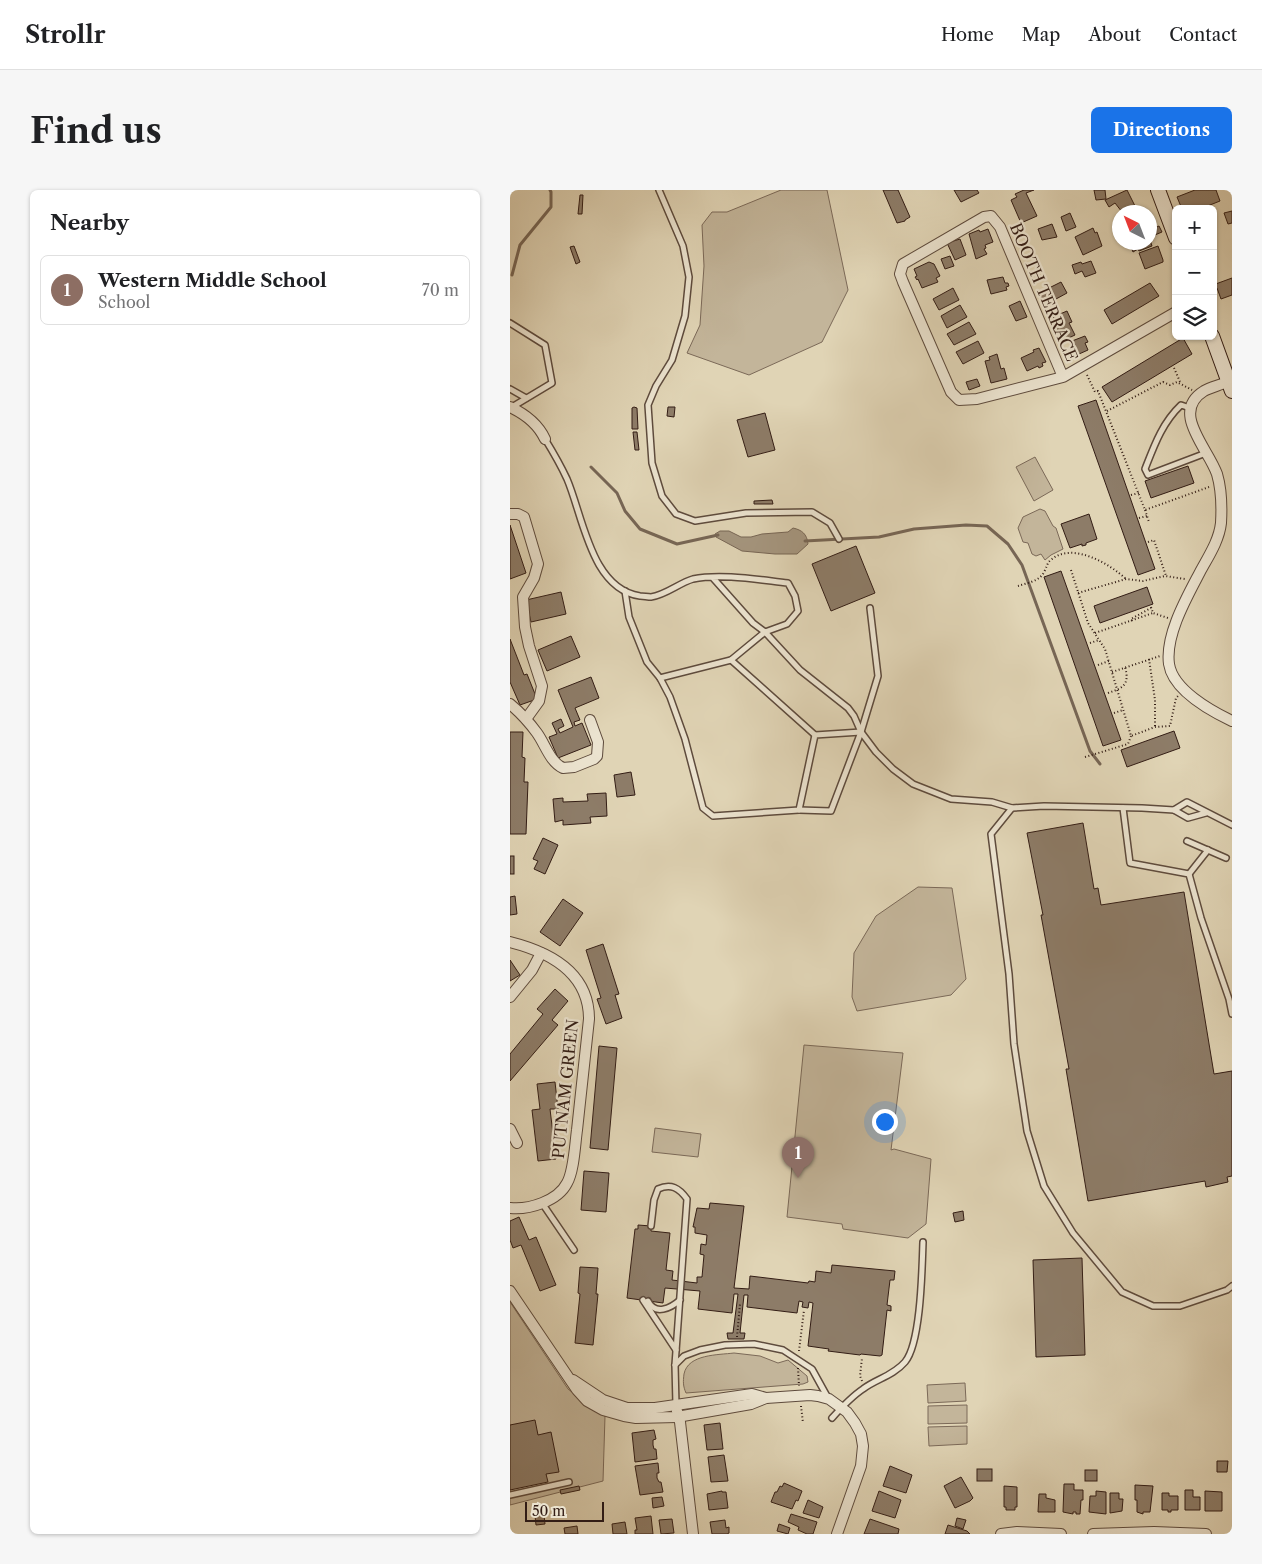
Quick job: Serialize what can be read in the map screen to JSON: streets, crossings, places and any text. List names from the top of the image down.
{
  "streets": {
    "street": ["BOOTH TERRACE", "PUTNAM GREEN"]
  },
  "scale_bar": "50 m",
  "north": "top left",
  "page": {
    "header": "Strollr",
    "nav": [
      "Home",
      "Map",
      "About",
      "Contact"
    ],
    "buttons": "Directions",
    "title": "Find us",
    "heading": "Nearby",
    "map_buttons": ["+", "−"],
    "list": [
      {
        "mark": "1",
        "name": "Western Middle School",
        "note": "School",
        "value": "70 m"
      }
    ],
    "pins": "1",
    "scale": "50 m"
  }
}
